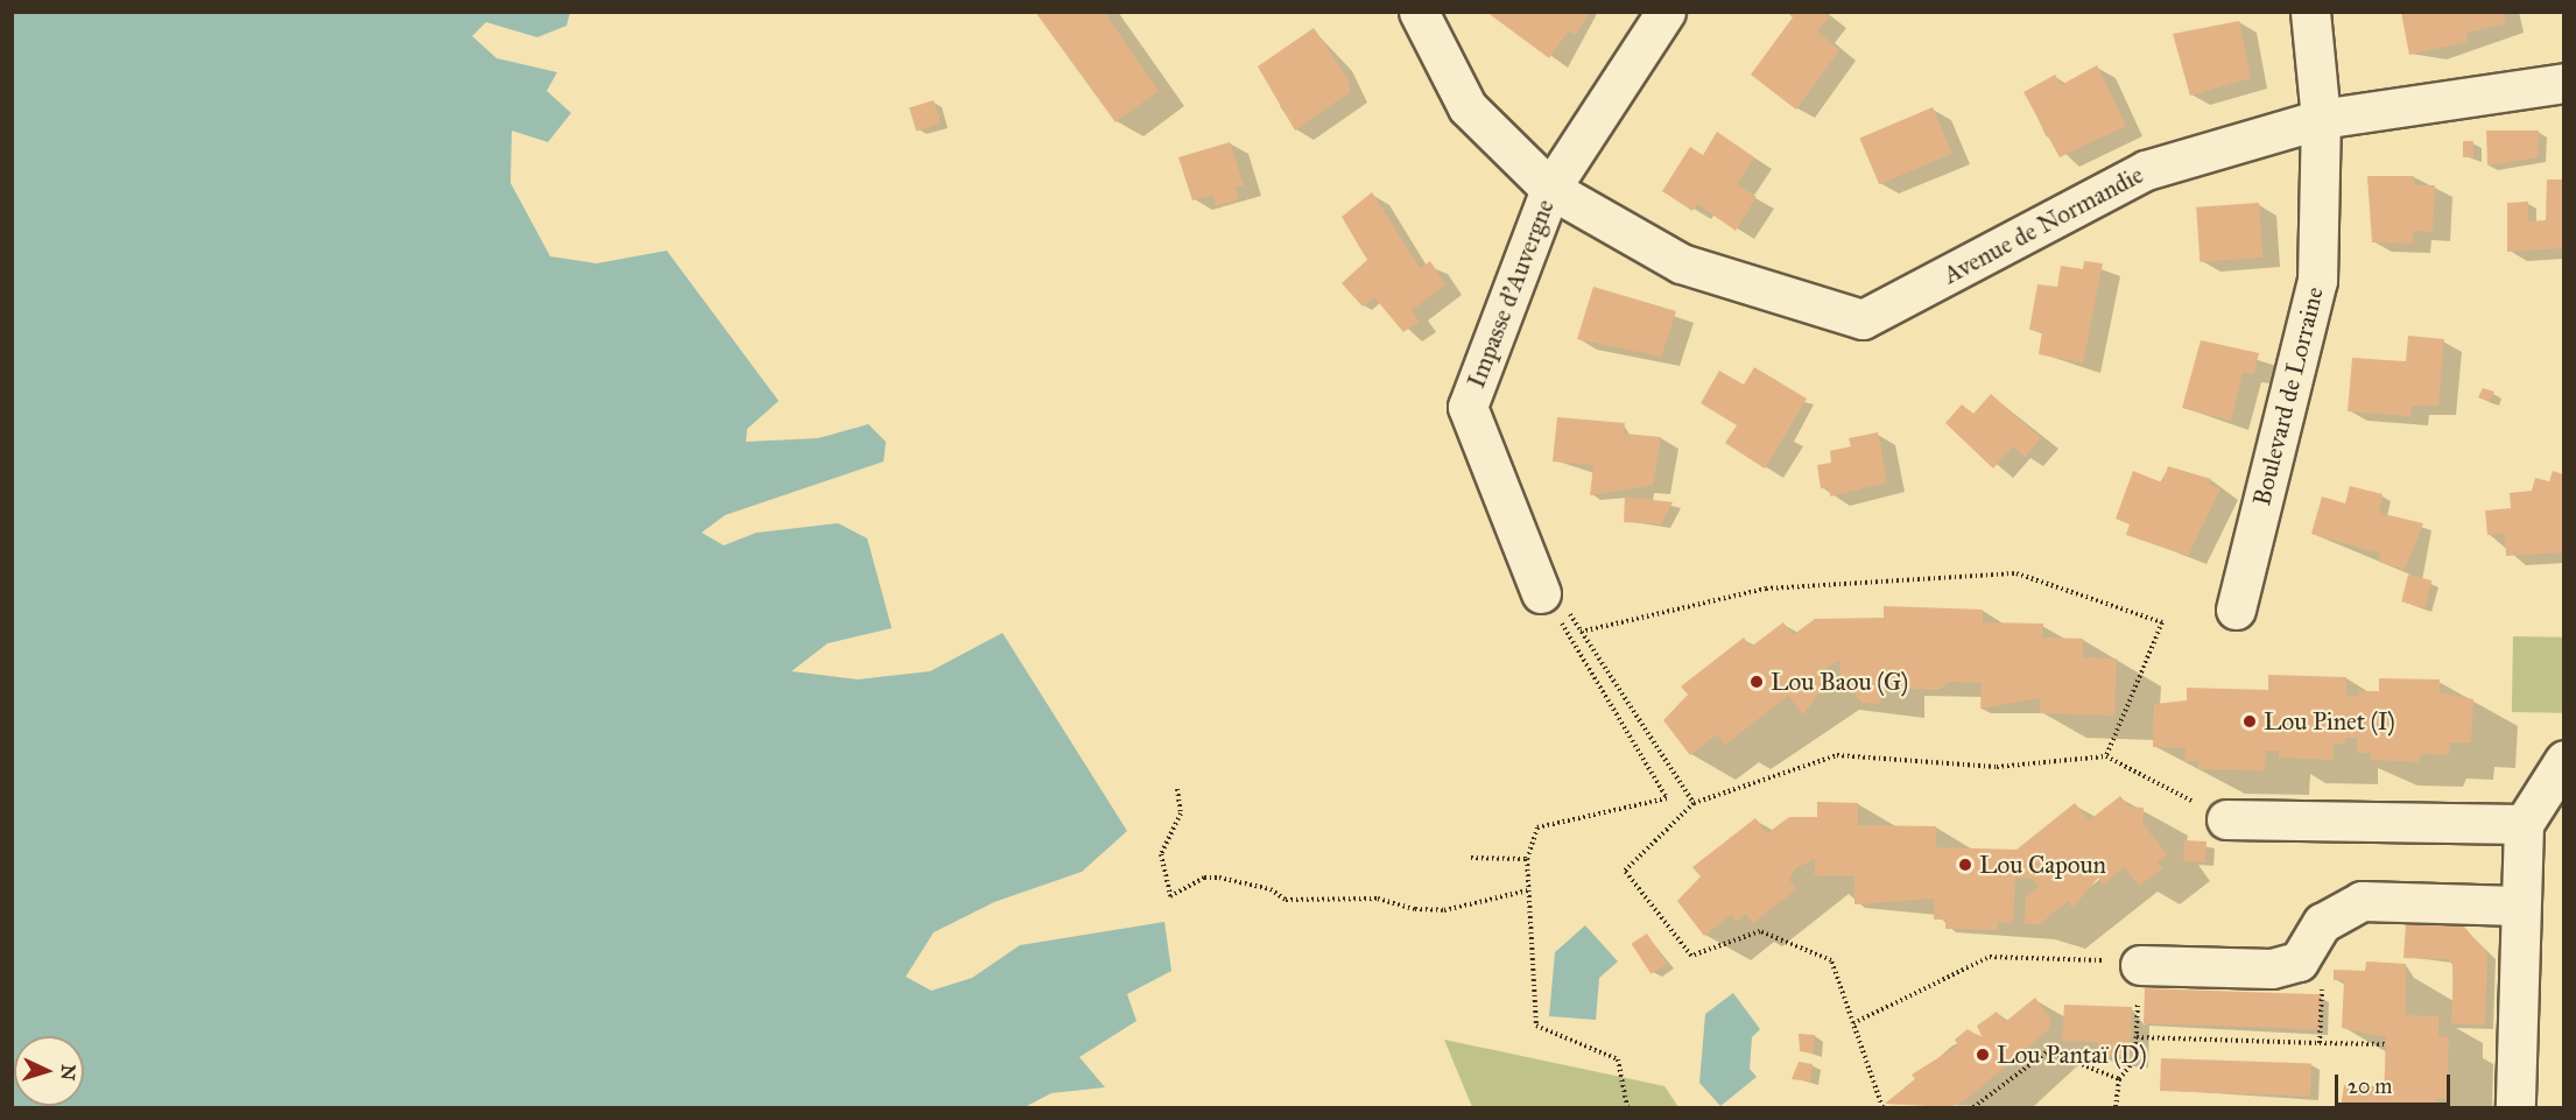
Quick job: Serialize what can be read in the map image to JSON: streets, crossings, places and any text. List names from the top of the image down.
{
  "streets": {
    "street": ["Avenue de Normandie", "Impasse d'Auvergne", "Boulevard de Lorraine"]
  },
  "crossings": [
    ["Avenue de Normandie", "Impasse d'Auvergne"],
    ["Avenue de Normandie", "Boulevard de Lorraine"]
  ],
  "places": [
    "Lou Baou (G)",
    "Lou Pinet (I)",
    "Lou Capoun",
    "Lou Pantaï (D)"
  ],
  "scale_bar": "20 m",
  "north": "right"
}
